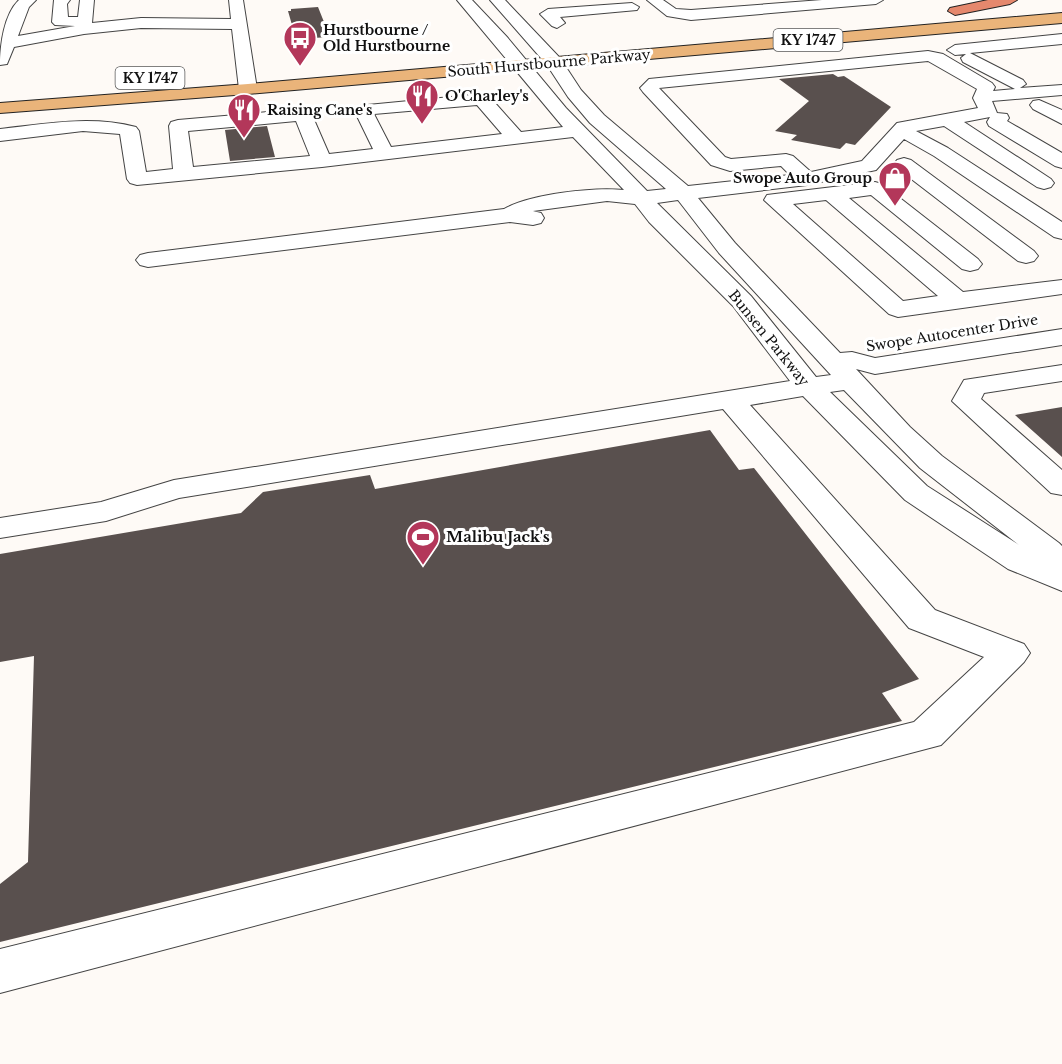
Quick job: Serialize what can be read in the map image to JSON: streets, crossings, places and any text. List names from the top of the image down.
{
  "streets": {
    "main road": ["KY 1747", "South Hurstbourne Parkway"],
    "street": ["Swope Autocenter Drive", "Bunsen Parkway"]
  },
  "crossings": [
    ["South Hurstbourne Parkway", "Bunsen Parkway"],
    ["Swope Autocenter Drive", "Bunsen Parkway"]
  ],
  "places": {
    "bus stop": ["Hurstbourne / Old Hurstbourne"],
    "restaurant": ["O'Charley's", "Raising Cane's"],
    "shop": ["Swope Auto Group"],
    "sports": ["Malibu Jack's"]
  }
}
